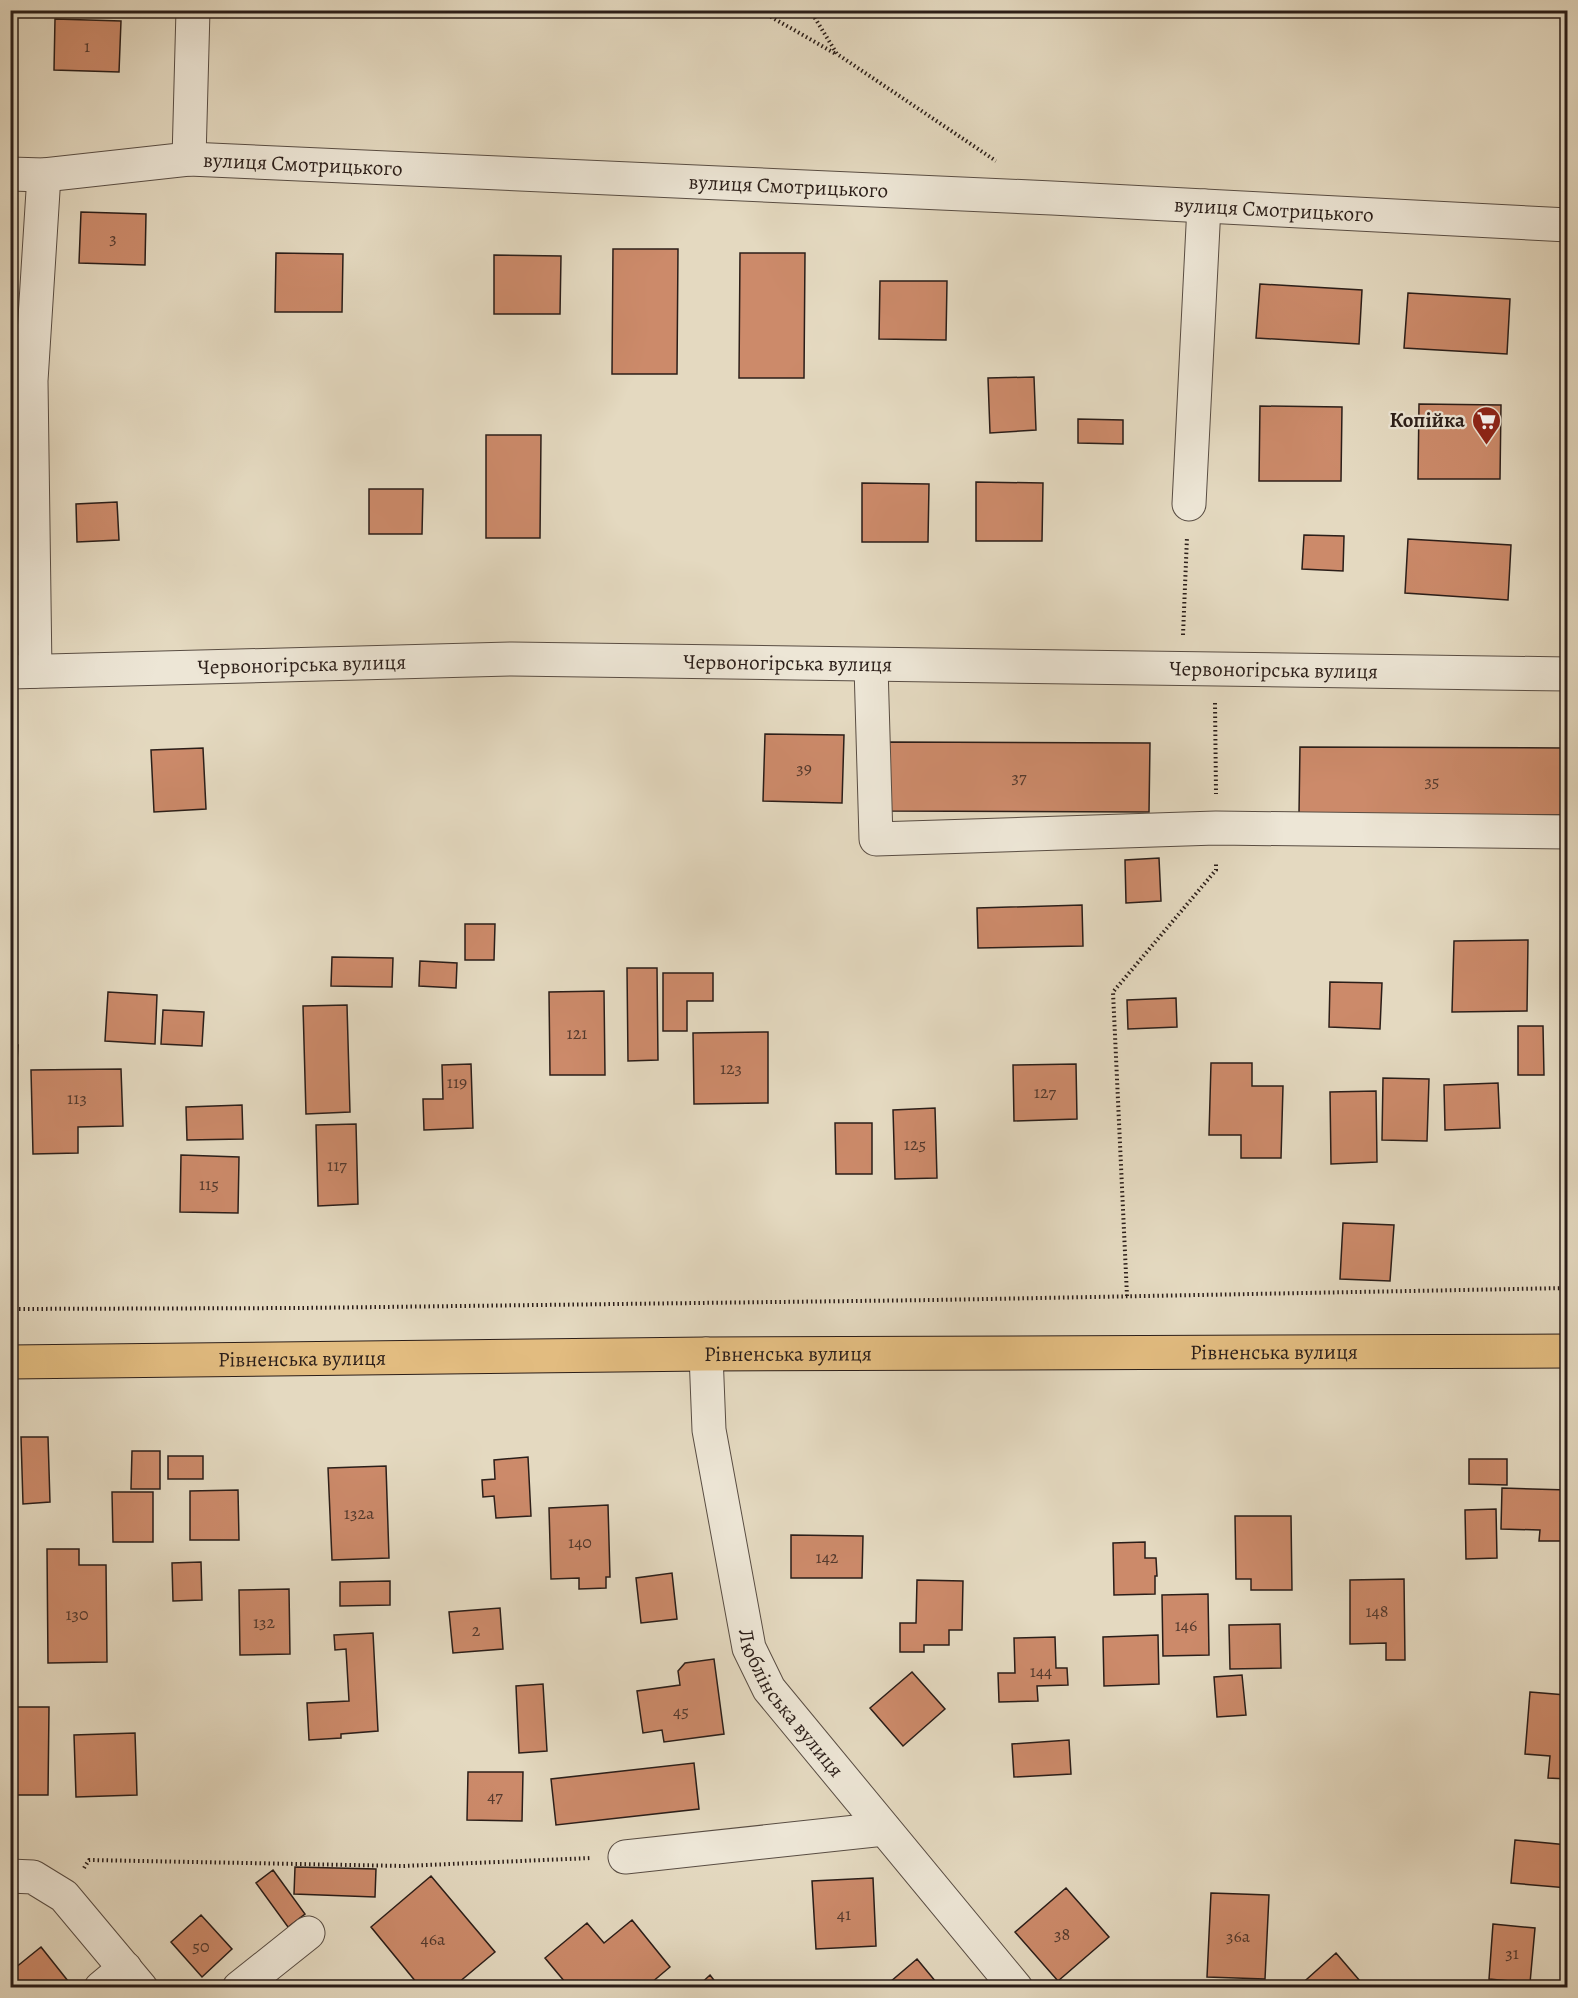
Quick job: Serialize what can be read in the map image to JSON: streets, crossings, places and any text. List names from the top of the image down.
{
  "streets": {
    "main road": ["Рівненська вулиця"],
    "street": ["вулиця Смотрицького", "Червоногірська вулиця", "Люблінська вулиця"]
  },
  "crossings": [
    ["Рівненська вулиця", "Люблінська вулиця"]
  ],
  "places": {
    "supermarket": ["Копійка"]
  },
  "house_numbers": [
    "1",
    "3",
    "39",
    "37",
    "35",
    "121",
    "123",
    "119",
    "127",
    "113",
    "125",
    "117",
    "115",
    "132а",
    "140",
    "142",
    "148",
    "130",
    "132",
    "146",
    "2",
    "144",
    "45",
    "47",
    "41",
    "38",
    "36а",
    "46а",
    "50",
    "31"
  ]
}
